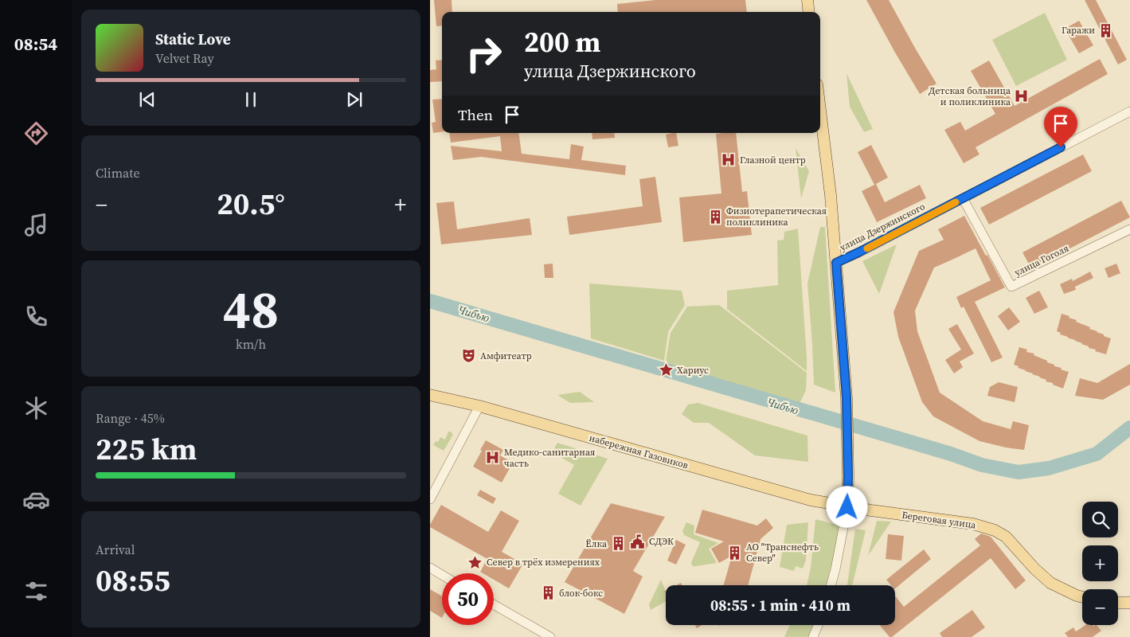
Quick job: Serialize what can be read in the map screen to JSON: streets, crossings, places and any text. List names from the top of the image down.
{
  "streets": {
    "main road": ["набережная Газовиков", "Береговая улица"],
    "street": ["улица Дзержинского", "улица Гоголя"]
  },
  "crossings": [
    ["улица Дзержинского", "улица Гоголя"],
    ["набережная Газовиков", "Береговая улица"]
  ],
  "water": ["Чибью"],
  "places": {
    "building": [
      "Гаражи",
      "Физиотерапетическая поликлиника",
      "Ёлка",
      "АО \"Транснефть Север\"",
      "блок-бокс"
    ],
    "hospital": ["Детская больница и поликлиника", "Глазной центр", "Медико-санитарная часть"],
    "theatre": ["Амфитеатр"],
    "place": ["Хариус", "Север в трёх измерениях"],
    "public building": ["СДЭК"]
  },
  "page": {
    "tabs": "08:54",
    "turn": ["200 m", "улица Дзержинского"],
    "song": ["Static Love", "Velvet Ray"],
    "then": "Then",
    "tile": [
      "Climate",
      ["48", "km/h"],
      ["Range · 45%", "225 km"],
      ["Arrival", "08:55"]
    ],
    "heat": ["−", "20.5°", "+"],
    "map_buttons": ["+", "−"],
    "limit": "50",
    "trip": "08:55 · 1 min · 410 m"
  }
}
